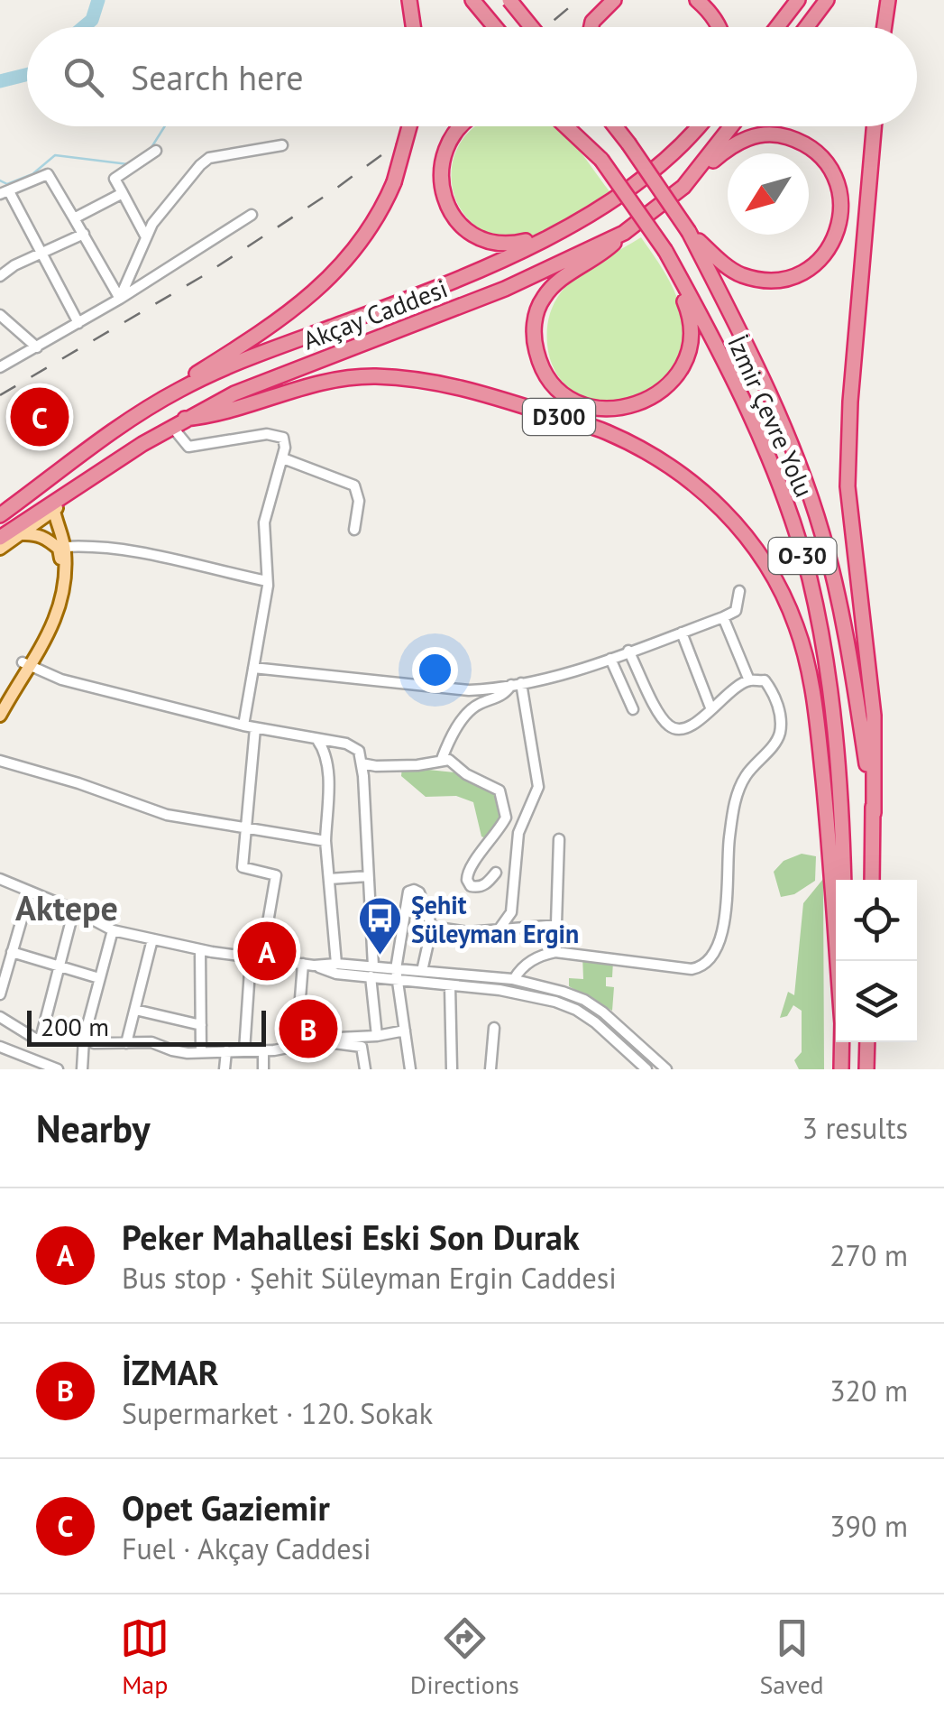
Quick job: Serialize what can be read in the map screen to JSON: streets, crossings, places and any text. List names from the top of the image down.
{
  "streets": {
    "highway": [
      "Akçay Caddesi",
      "İzmir Çevre Yolu",
      "D300",
      "O-30"
    ]
  },
  "crossings": [
    ["Akçay Caddesi", "D300"]
  ],
  "districts": ["Aktepe"],
  "places": {
    "bus stop": ["Şehit Süleyman Ergin"]
  },
  "scale_bar": "200 m",
  "north": "bottom left",
  "page": {
    "search": "Search here",
    "pins": ["C", "A", "B"],
    "scale": "200 m",
    "heading": ["Nearby", "3 results"],
    "list": [
      {
        "mark": "A",
        "name": "Peker Mahallesi Eski Son Durak",
        "note": "Bus stop · Şehit Süleyman Ergin Caddesi",
        "value": "270 m"
      },
      {
        "mark": "B",
        "name": "İZMAR",
        "note": "Supermarket · 120. Sokak",
        "value": "320 m"
      },
      {
        "mark": "C",
        "name": "Opet Gaziemir",
        "note": "Fuel · Akçay Caddesi",
        "value": "390 m"
      }
    ],
    "nav": ["Map", "Directions", "Saved"]
  }
}
